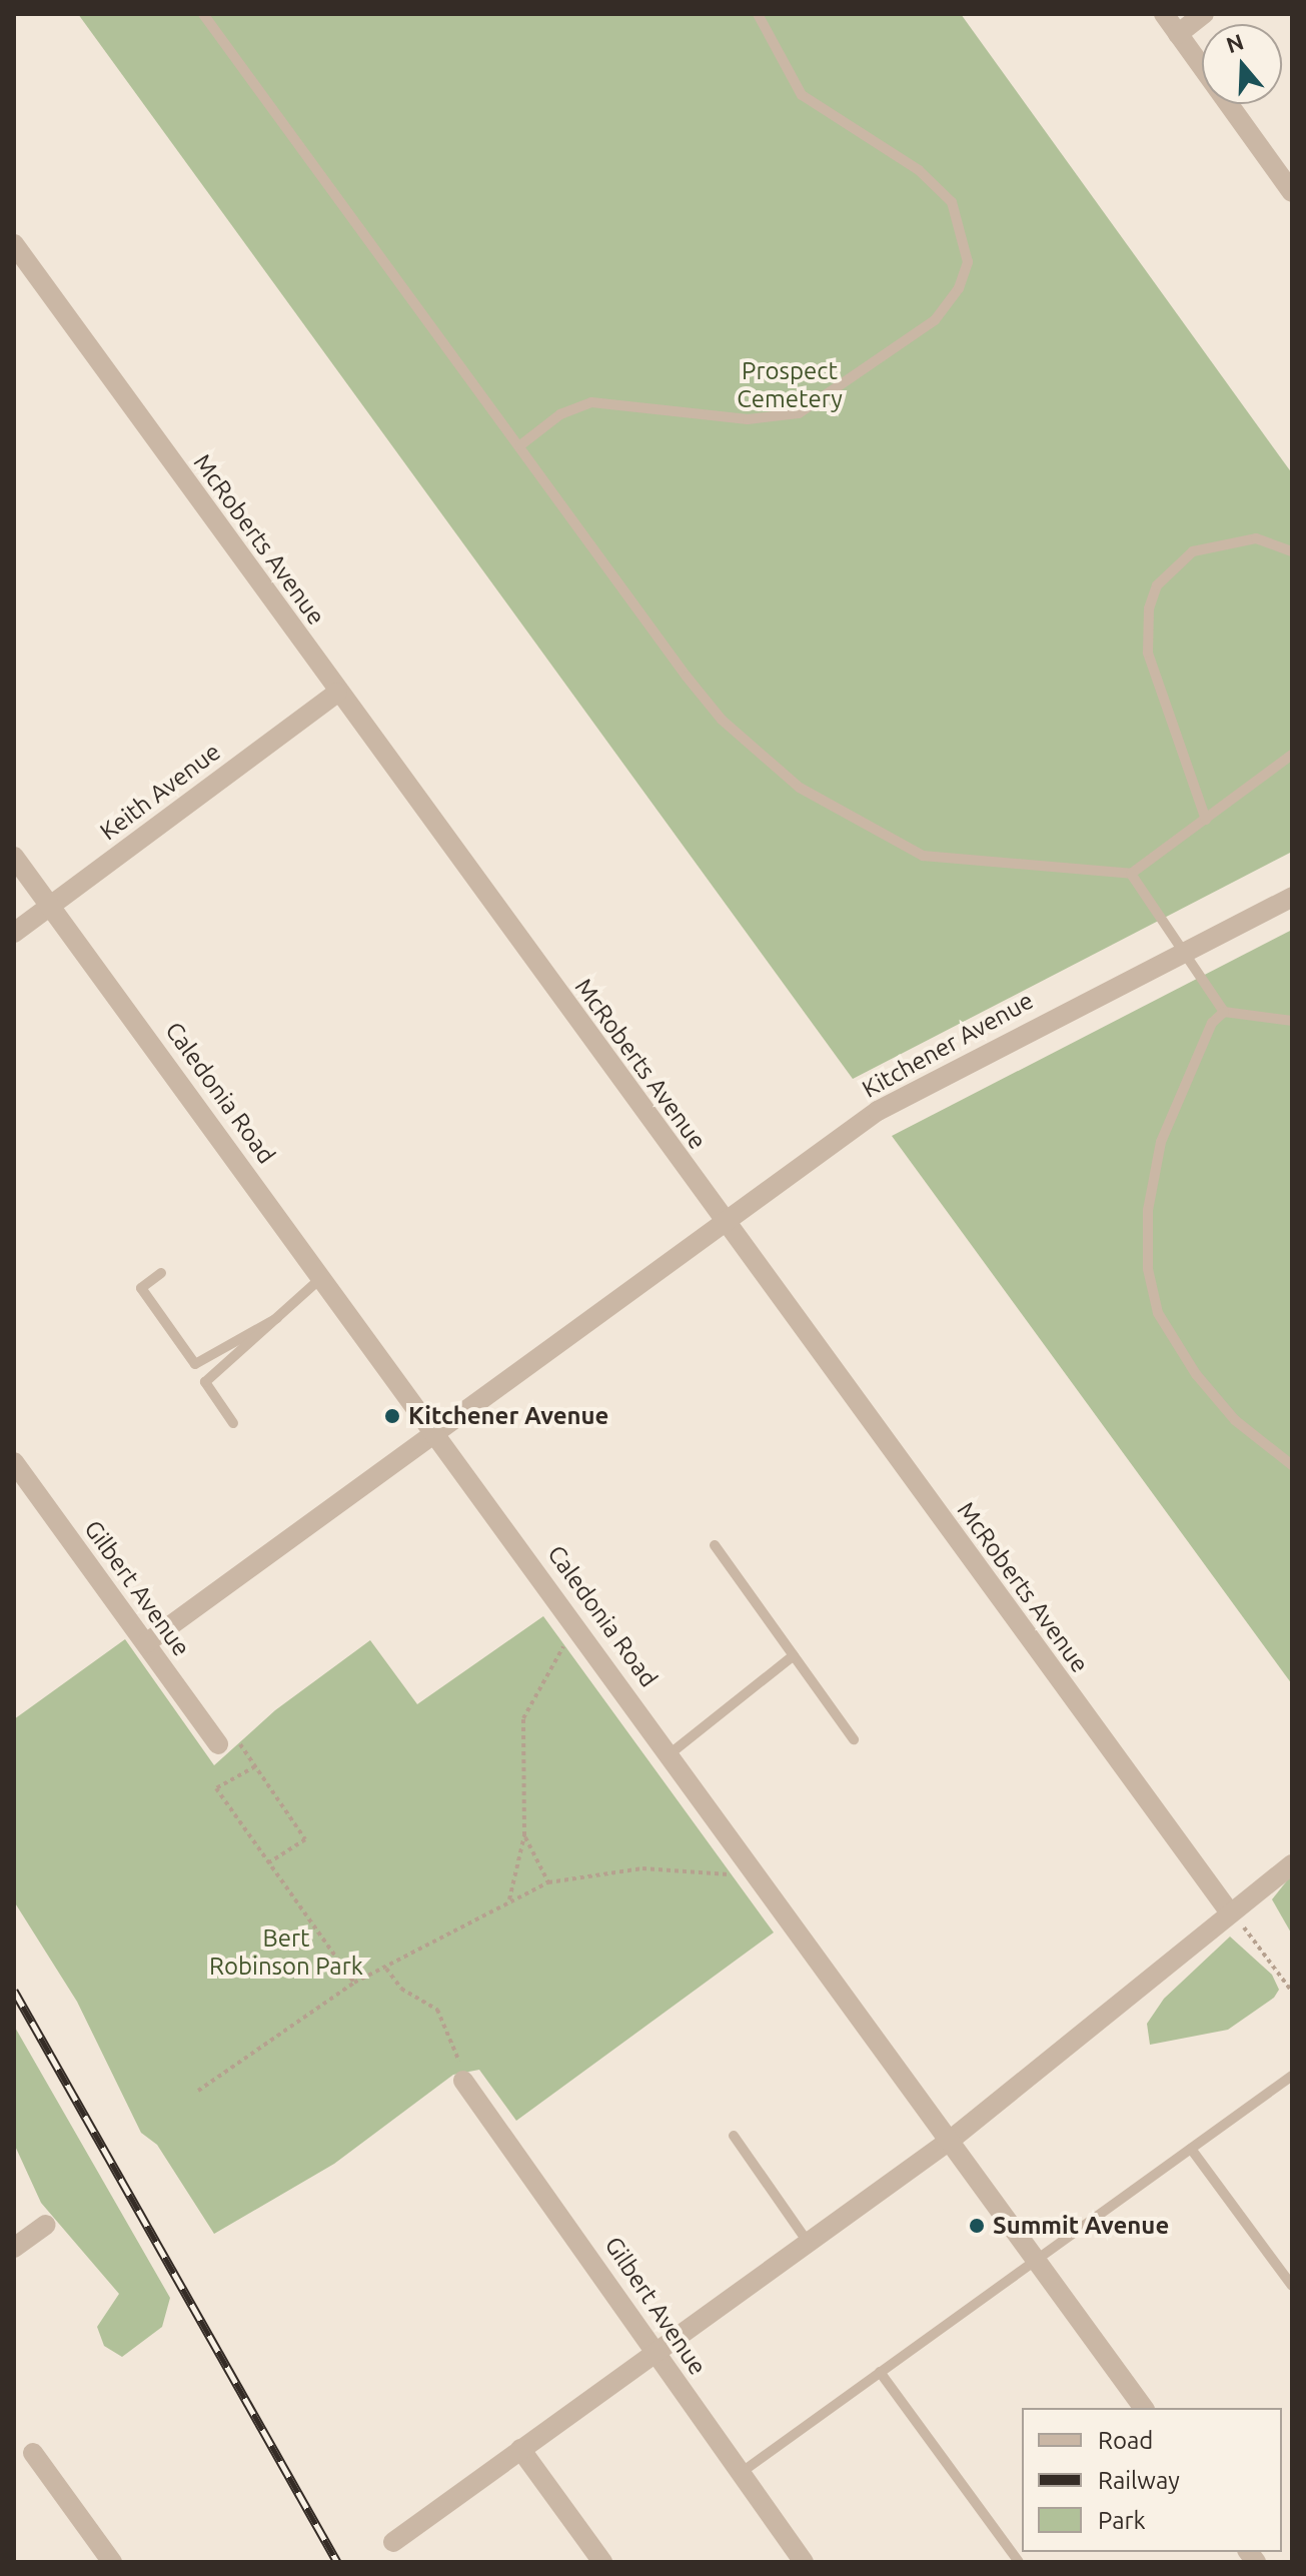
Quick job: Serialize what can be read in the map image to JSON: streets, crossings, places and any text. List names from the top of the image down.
{
  "streets": {
    "street": [
      "McRoberts Avenue",
      "Keith Avenue",
      "Kitchener Avenue",
      "Caledonia Road",
      "Gilbert Avenue"
    ]
  },
  "crossings": [
    ["McRoberts Avenue", "Keith Avenue"],
    ["McRoberts Avenue", "Kitchener Avenue"],
    ["Keith Avenue", "Caledonia Road"],
    ["Kitchener Avenue", "Caledonia Road"],
    ["Kitchener Avenue", "Gilbert Avenue"]
  ],
  "parks": ["Prospect Cemetery", "Bert Robinson Park"],
  "places": ["Kitchener Avenue", "Summit Avenue"],
  "legend": ["Road", "Railway", "Park"],
  "north": "top"
}
